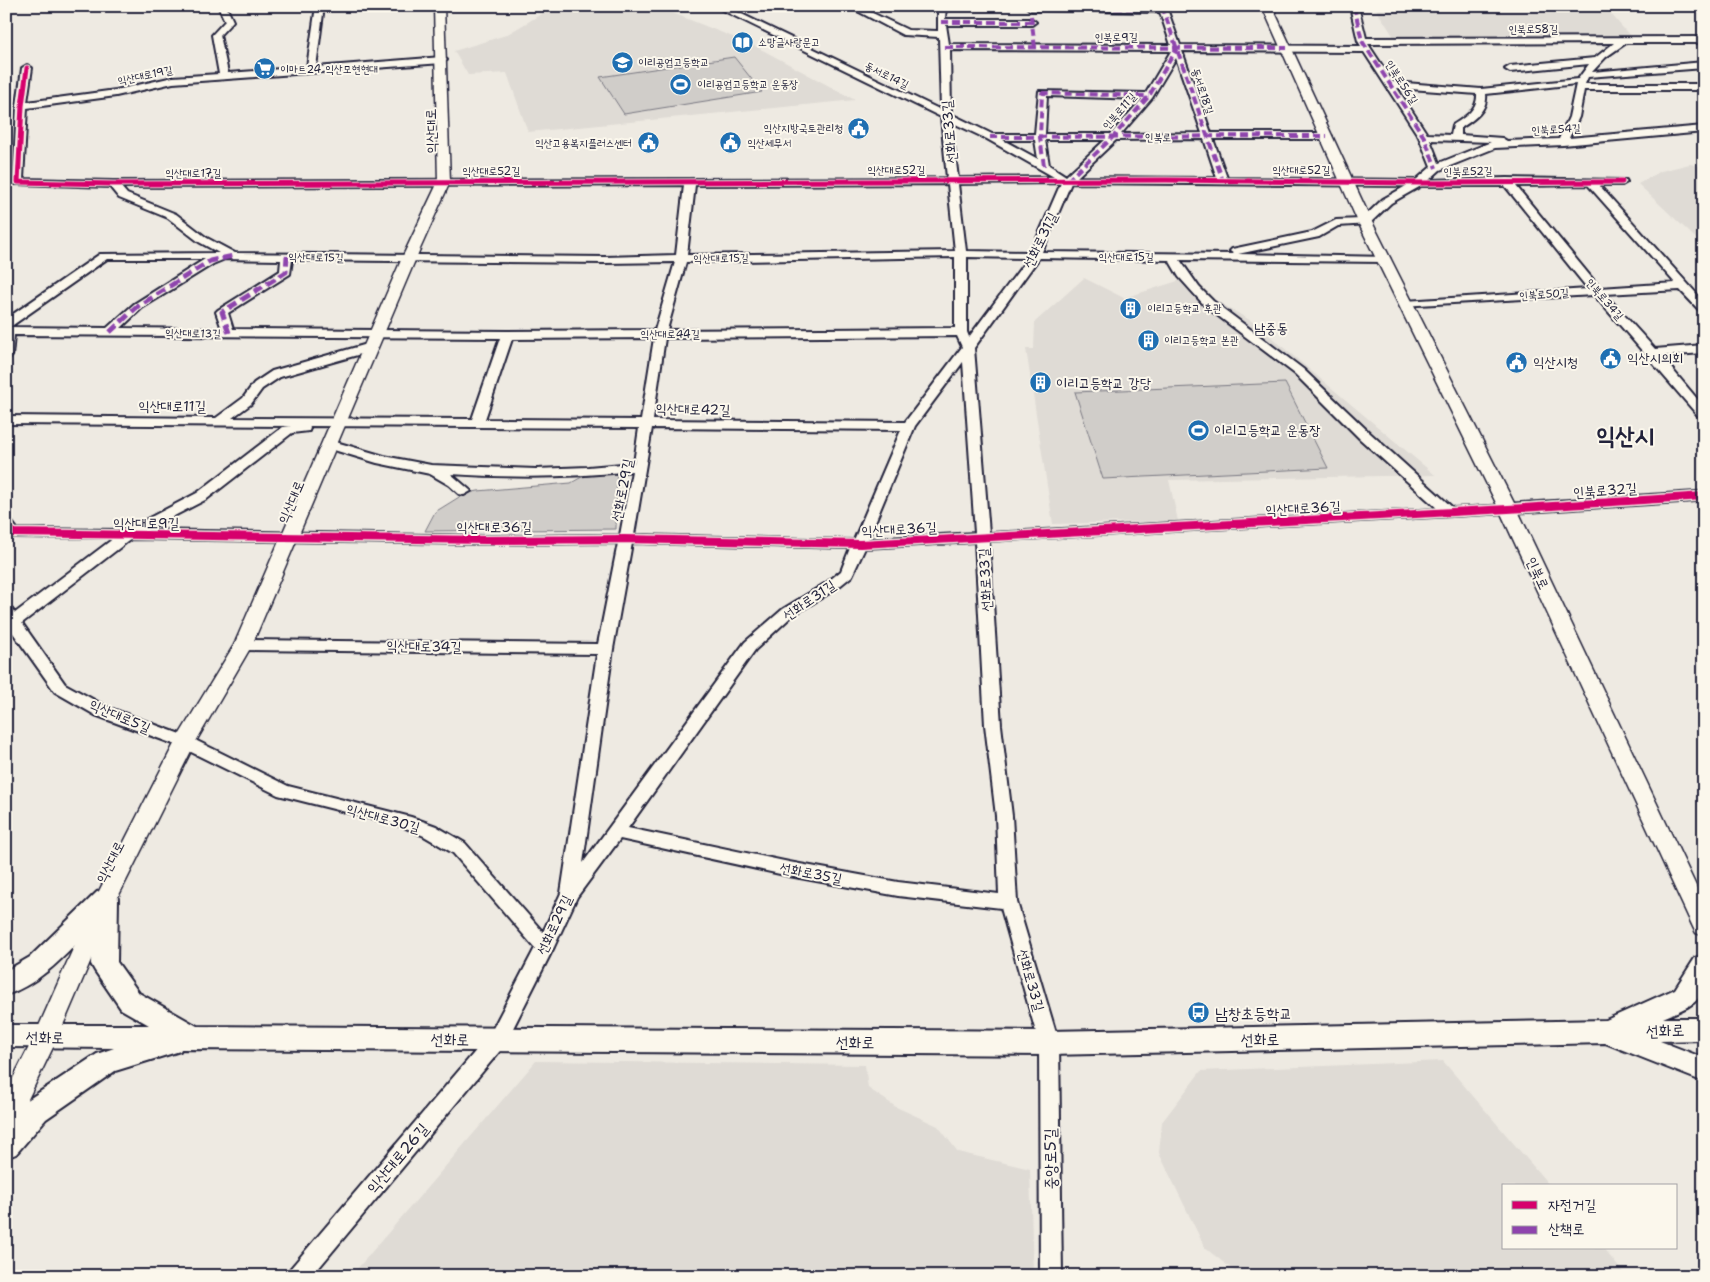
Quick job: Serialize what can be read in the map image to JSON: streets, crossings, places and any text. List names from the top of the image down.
{
  "streets": {
    "main road": ["선화로"],
    "street": [
      "인북로58길",
      "인북로9길",
      "익산대로19길",
      "동서로14길",
      "인북로56길",
      "동서로18길",
      "인북로11길",
      "인북로54길",
      "익산대로",
      "선화로33길",
      "인북로",
      "익산대로52길",
      "인북로52길",
      "익산대로17길",
      "선화로31길",
      "익산대로15길",
      "인북로50길",
      "인북로34길",
      "익산대로13길",
      "익산대로44길",
      "익산대로11길",
      "익산대로42길",
      "선화로29길",
      "인북로32길",
      "익산대로36길",
      "익산대로9길",
      "익산대로34길",
      "익산대로5길",
      "익산대로30길",
      "선화로35길",
      "익산대로26길",
      "중앙로5길"
    ]
  },
  "crossings": [
    ["인북로58길", "인북로9길"],
    ["인북로58길", "인북로56길"],
    ["인북로58길", "인북로"],
    ["인북로9길", "동서로18길"],
    ["인북로9길", "인북로11길"],
    ["인북로9길", "선화로33길"],
    ["인북로9길", "인북로"],
    ["익산대로19길", "익산대로"],
    ["익산대로19길", "익산대로17길"],
    ["동서로14길", "인북로11길"],
    ["동서로14길", "선화로33길"],
    ["동서로14길", "인북로"],
    ["동서로14길", "익산대로52길"],
    ["동서로14길", "선화로31길"],
    ["인북로56길", "인북로54길"],
    ["동서로18길", "인북로11길"],
    ["동서로18길", "인북로"],
    ["동서로18길", "익산대로52길"],
    ["인북로11길", "인북로"],
    ["인북로11길", "익산대로52길"],
    ["인북로11길", "선화로31길"],
    ["인북로54길", "인북로52길"],
    ["익산대로", "익산대로52길"],
    ["익산대로", "익산대로17길"],
    ["익산대로", "익산대로15길"],
    ["익산대로", "익산대로13길"],
    ["익산대로", "익산대로44길"],
    ["익산대로", "익산대로11길"],
    ["익산대로", "익산대로42길"],
    ["익산대로", "익산대로36길"],
    ["익산대로", "익산대로9길"],
    ["익산대로", "익산대로34길"],
    ["익산대로", "익산대로5길"],
    ["익산대로", "익산대로30길"],
    ["익산대로", "선화로"],
    ["선화로33길", "익산대로52길"],
    ["선화로33길", "선화로31길"],
    ["선화로33길", "익산대로15길"],
    ["선화로33길", "익산대로44길"],
    ["선화로33길", "익산대로36길"],
    ["선화로33길", "선화로35길"],
    ["선화로33길", "선화로"],
    ["선화로33길", "중앙로5길"],
    ["인북로", "익산대로52길"],
    ["인북로", "인북로52길"],
    ["인북로", "인북로50길"],
    ["인북로", "인북로32길"],
    ["인북로", "익산대로36길"],
    ["익산대로52길", "인북로52길"],
    ["익산대로52길", "익산대로17길"],
    ["익산대로52길", "선화로31길"],
    ["익산대로52길", "선화로29길"],
    ["인북로52길", "인북로34길"],
    ["익산대로17길", "익산대로15길"],
    ["선화로31길", "익산대로15길"],
    ["선화로31길", "익산대로42길"],
    ["선화로31길", "선화로29길"],
    ["선화로31길", "익산대로36길"],
    ["선화로31길", "선화로35길"],
    ["익산대로15길", "익산대로13길"],
    ["익산대로15길", "선화로29길"],
    ["인북로50길", "인북로34길"],
    ["익산대로13길", "익산대로44길"],
    ["익산대로44길", "선화로29길"],
    ["익산대로11길", "익산대로42길"],
    ["익산대로42길", "선화로29길"],
    ["선화로29길", "익산대로36길"],
    ["선화로29길", "익산대로34길"],
    ["선화로29길", "익산대로30길"],
    ["선화로29길", "선화로"],
    ["선화로29길", "익산대로26길"],
    ["인북로32길", "익산대로36길"],
    ["익산대로36길", "익산대로9길"],
    ["익산대로5길", "익산대로30길"],
    ["선화로", "익산대로26길"],
    ["선화로", "중앙로5길"]
  ],
  "districts": ["남중동", "익산시"],
  "places": {
    "library": ["소망글사랑문고"],
    "school or university": ["이리공업고등학교"],
    "supermarket": ["이마트24 익산모현현대"],
    "sports": ["이리공업고등학교 운동장", "이리고등학교 운동장"],
    "public building": [
      "익산지방국토관리청",
      "익산고용복지플러스센터",
      "익산세무서",
      "익산시의회",
      "익산시청"
    ],
    "building": ["이리고등학교 후관", "이리고등학교 본관", "이리고등학교 강당"],
    "bus stop": ["남창초등학교"]
  },
  "legend": ["자전거길", "산책로"]
}
